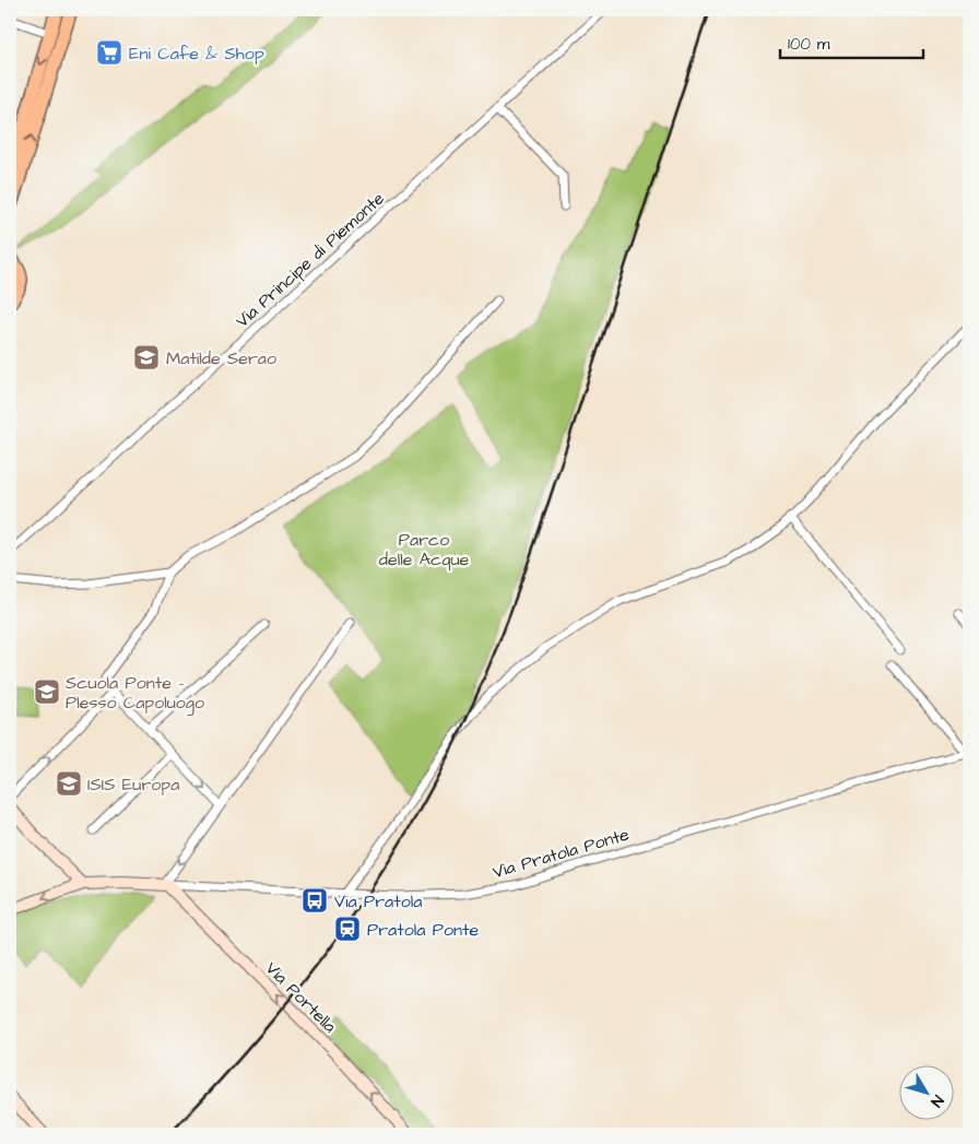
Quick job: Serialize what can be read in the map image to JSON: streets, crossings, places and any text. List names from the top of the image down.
{
  "streets": {
    "main road": ["Via Pratola Ponte", "Via Portella"],
    "street": ["Via Principe di Piemonte"]
  },
  "crossings": [
    ["Via Pratola Ponte", "Via Portella"]
  ],
  "one_way": ["Via Portella"],
  "parks": ["Parco delle Acque"],
  "places": {
    "supermarket": ["Eni Cafe & Shop"],
    "school or university": ["Matilde Serao", "Scuola Ponte - Plesso Capoluogo", "ISIS Europa"],
    "bus stop": ["Via Pratola"],
    "station": ["Pratola Ponte"]
  },
  "scale_bar": "100 m",
  "north": "bottom right"
}
